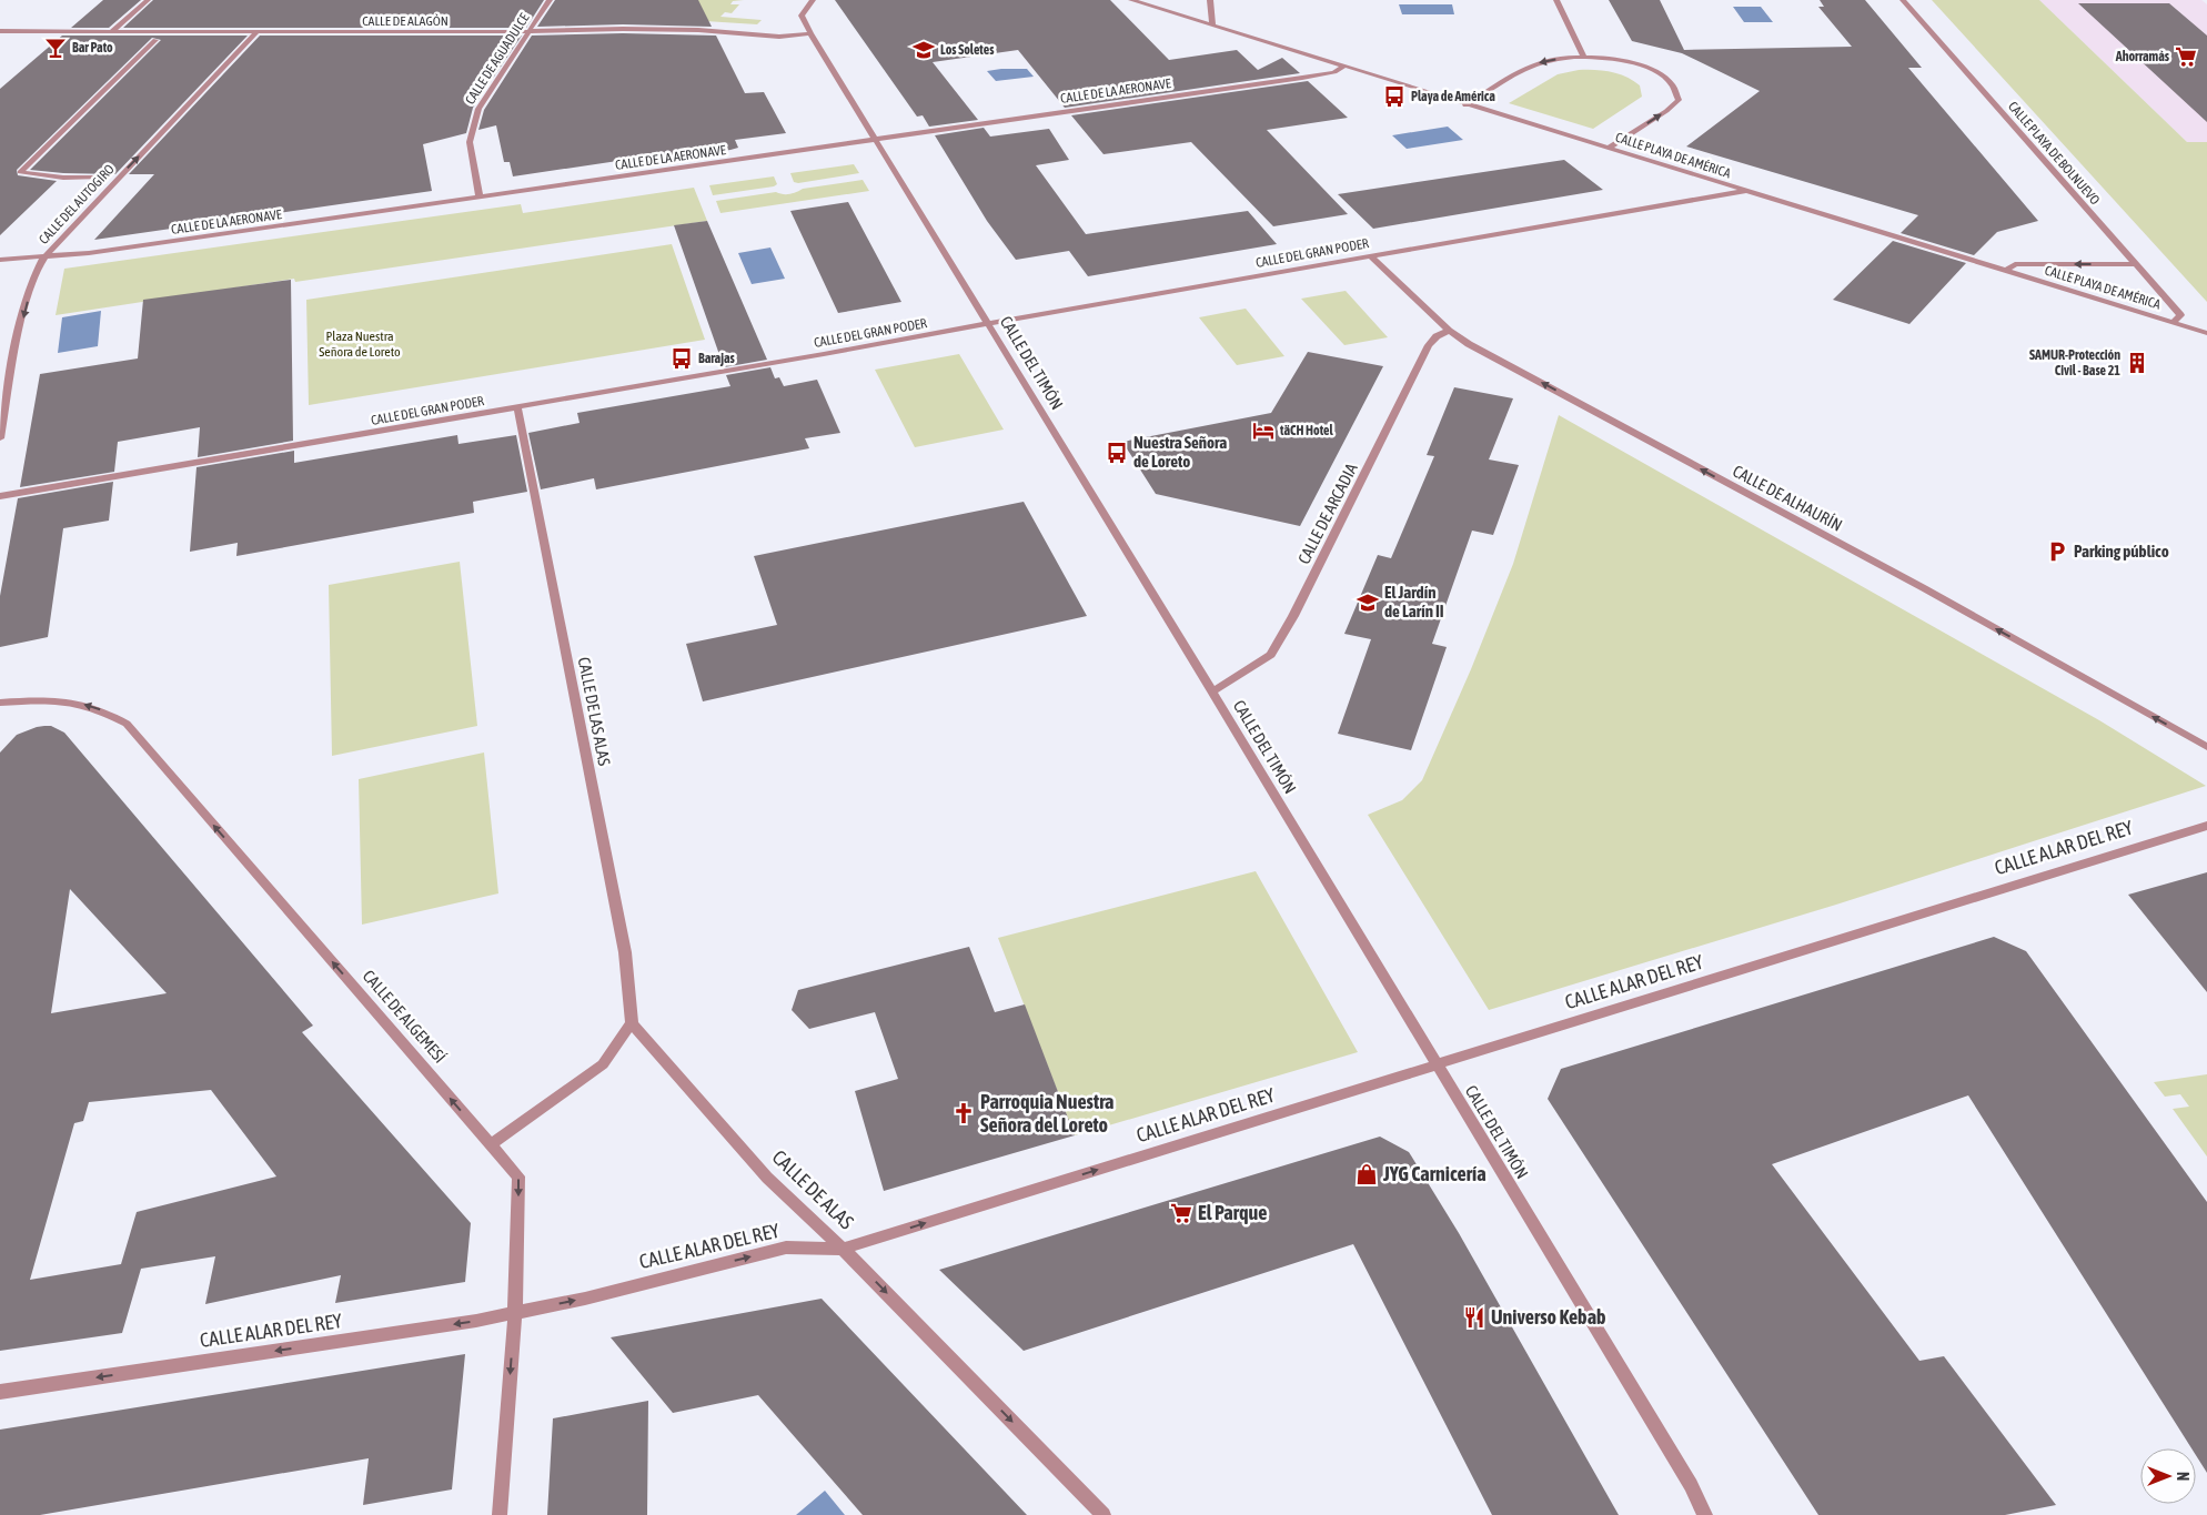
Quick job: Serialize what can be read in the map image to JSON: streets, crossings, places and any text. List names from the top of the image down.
{
  "streets": {
    "street": [
      "CALLE DE ALAGÓN",
      "CALLE DE AGUADULCE",
      "CALLE DE LA AERONAVE",
      "CALLE PLAYA DE BOLNUEVO",
      "CALLE PLAYA DE AMÉRICA",
      "CALLE DEL AUTOGIRO",
      "CALLE DEL GRAN PODER",
      "CALLE DEL TIMÓN",
      "CALLE DE ALHAURÍN",
      "CALLE DE ARCADIA",
      "CALLE DE LAS ALAS",
      "CALLE ALAR DEL REY",
      "CALLE DE ALGEMESÍ",
      "CALLE DE ALAS"
    ]
  },
  "crossings": [
    ["CALLE DE ALAGÓN", "CALLE DE AGUADULCE"],
    ["CALLE DE ALAGÓN", "CALLE DEL AUTOGIRO"],
    ["CALLE DE ALAGÓN", "CALLE DEL TIMÓN"],
    ["CALLE DE AGUADULCE", "CALLE DE LA AERONAVE"],
    ["CALLE DE LA AERONAVE", "CALLE PLAYA DE AMÉRICA"],
    ["CALLE DE LA AERONAVE", "CALLE DEL AUTOGIRO"],
    ["CALLE DE LA AERONAVE", "CALLE DEL TIMÓN"],
    ["CALLE PLAYA DE BOLNUEVO", "CALLE PLAYA DE AMÉRICA"],
    ["CALLE PLAYA DE AMÉRICA", "CALLE DEL GRAN PODER"],
    ["CALLE DEL GRAN PODER", "CALLE DEL TIMÓN"],
    ["CALLE DEL GRAN PODER", "CALLE DE ALHAURÍN"],
    ["CALLE DEL GRAN PODER", "CALLE DE LAS ALAS"],
    ["CALLE DEL TIMÓN", "CALLE DE ARCADIA"],
    ["CALLE DEL TIMÓN", "CALLE ALAR DEL REY"],
    ["CALLE DE ALHAURÍN", "CALLE DE ARCADIA"],
    ["CALLE DE LAS ALAS", "CALLE DE ALAS"],
    ["CALLE ALAR DEL REY", "CALLE DE ALGEMESÍ"],
    ["CALLE ALAR DEL REY", "CALLE DE ALAS"]
  ],
  "one_way": ["CALLE DE ALHAURÍN", "CALLE DE ALAS"],
  "parks": ["Plaza Nuestra Señora de Loreto"],
  "places": {
    "bar": ["Bar Pato"],
    "school or university": ["Los Soletes", "El Jardín de Larín II"],
    "supermarket": ["Ahorramás", "El Parque"],
    "bus stop": ["Playa de América", "Barajas", "Nuestra Señora de Loreto"],
    "building": ["SAMUR-Protección Civil - Base 21"],
    "hotel": ["täCH Hotel"],
    "parking": ["Parking público"],
    "church": ["Parroquia Nuestra Señora del Loreto"],
    "shop": ["JYG Carnicería"],
    "restaurant": ["Universo Kebab"]
  },
  "north": "right"
}
